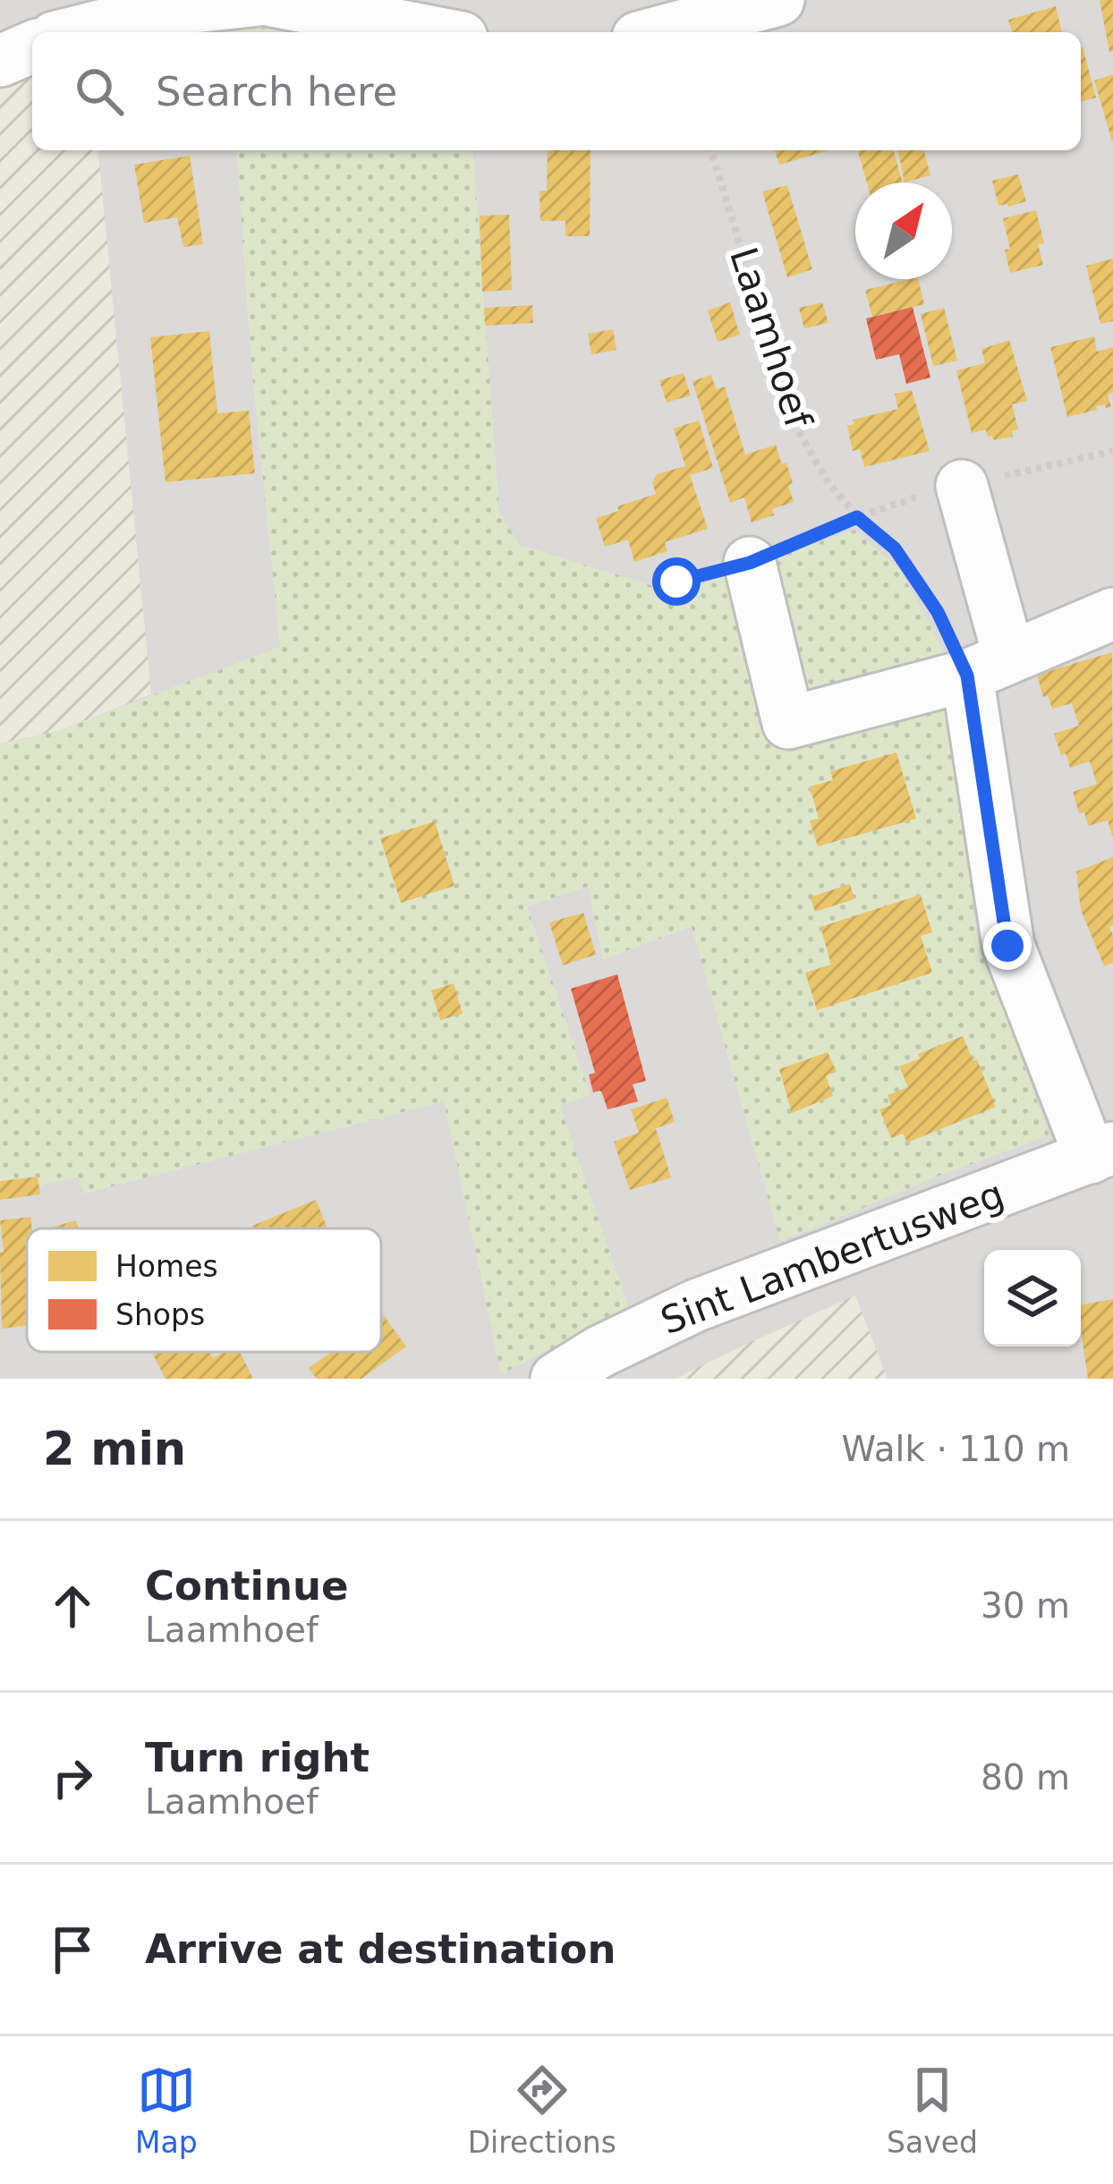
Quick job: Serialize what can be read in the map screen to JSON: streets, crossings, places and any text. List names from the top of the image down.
{
  "streets": {
    "street": ["Sint Lambertusweg"],
    "path": ["Laamhoef"]
  },
  "legend": ["Homes", "Shops"],
  "north": "top right",
  "page": {
    "search": "Search here",
    "heading": ["2 min", "Walk · 110 m"],
    "list": [
      ["Continue", "Laamhoef", "30 m"],
      ["Turn right", "Laamhoef", "80 m"],
      "Arrive at destination"
    ],
    "nav": ["Map", "Directions", "Saved"]
  }
}
